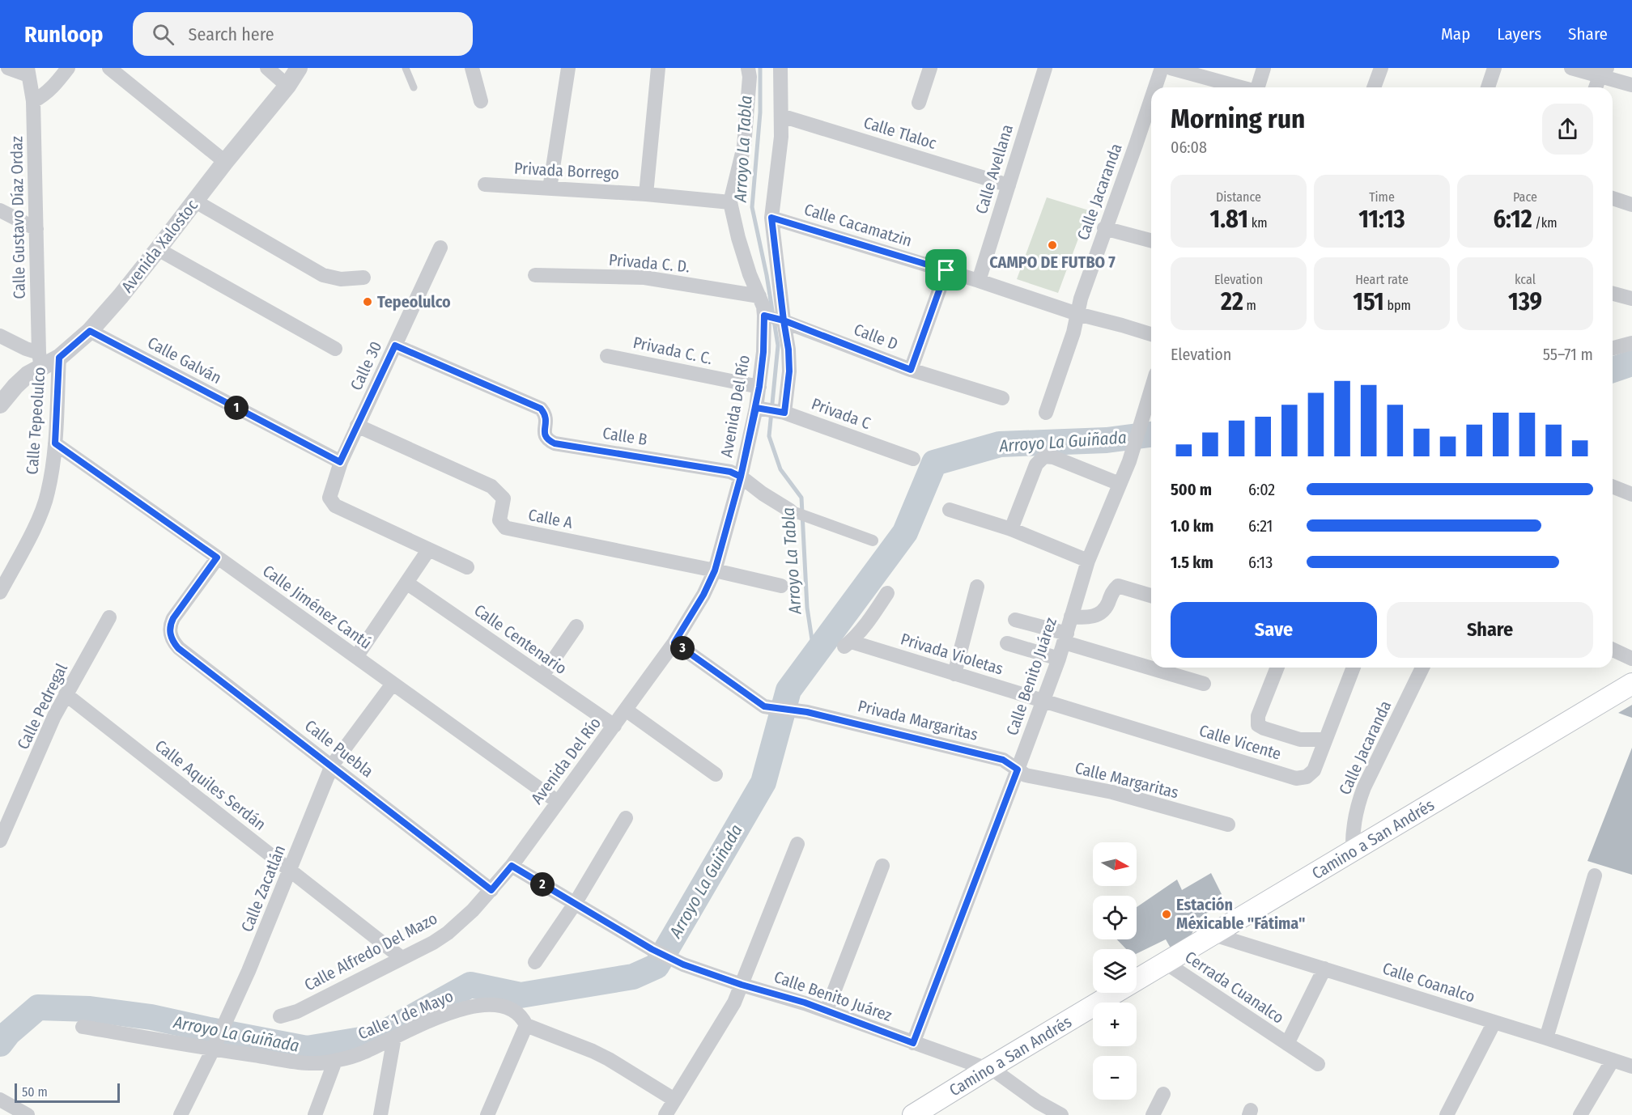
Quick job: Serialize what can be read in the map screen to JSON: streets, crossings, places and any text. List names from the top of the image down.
{
  "streets": {
    "main road": ["Camino a San Andrés"],
    "street": [
      "Calle Tlaloc",
      "Calle Avellana",
      "Privada Borrego",
      "Calle Jacaranda",
      "Calle Gustavo Díaz Ordaz",
      "Calle Cacamatzin",
      "Avenida Xalostoc",
      "Privada C. D.",
      "Calle D",
      "Privada C. C.",
      "Calle Galván",
      "Calle 30",
      "Avenida Del Río",
      "Privada C",
      "Calle Tepeolulco",
      "Calle B",
      "Calle A",
      "Calle Jiménez Cantú",
      "Calle Centenario",
      "Privada Violetas",
      "Calle Benito Juárez",
      "Calle Pedregal",
      "Privada Margaritas",
      "Calle Vicente",
      "Calle Puebla",
      "Calle Margaritas",
      "Calle Aquiles Serdán",
      "Calle Zacatlán",
      "Calle Alfredo Del Mazo",
      "Calle Coanalco",
      "Cerrada Cuanalco",
      "Calle 1 de Mayo"
    ]
  },
  "crossings": [
    ["Calle Tlaloc", "Calle Avellana"],
    ["Calle Avellana", "Calle Cacamatzin"],
    ["Privada Borrego", "Avenida Del Río"],
    ["Calle Jacaranda", "Calle Cacamatzin"],
    ["Calle Jacaranda", "Camino a San Andrés"],
    ["Calle Gustavo Díaz Ordaz", "Avenida Xalostoc"],
    ["Avenida Xalostoc", "Calle Galván"],
    ["Avenida Xalostoc", "Calle Tepeolulco"],
    ["Privada C. D.", "Avenida Del Río"],
    ["Calle D", "Avenida Del Río"],
    ["Privada C. C.", "Avenida Del Río"],
    ["Calle Galván", "Calle 30"],
    ["Calle 30", "Calle B"],
    ["Calle 30", "Calle A"],
    ["Avenida Del Río", "Privada C"],
    ["Avenida Del Río", "Calle B"],
    ["Avenida Del Río", "Calle A"],
    ["Avenida Del Río", "Calle Jiménez Cantú"],
    ["Avenida Del Río", "Calle Centenario"],
    ["Avenida Del Río", "Privada Margaritas"],
    ["Avenida Del Río", "Calle Alfredo Del Mazo"],
    ["Calle Tepeolulco", "Calle Jiménez Cantú"],
    ["Calle Jiménez Cantú", "Calle Puebla"],
    ["Calle Jiménez Cantú", "Calle Zacatlán"],
    ["Privada Violetas", "Calle Benito Juárez"],
    ["Privada Violetas", "Calle Vicente"],
    ["Calle Benito Juárez", "Privada Margaritas"],
    ["Calle Benito Juárez", "Calle Vicente"],
    ["Calle Benito Juárez", "Calle Margaritas"],
    ["Calle Benito Juárez", "Camino a San Andrés"],
    ["Calle Pedregal", "Calle Aquiles Serdán"],
    ["Privada Margaritas", "Calle Margaritas"],
    ["Calle Puebla", "Calle Zacatlán"],
    ["Calle Puebla", "Calle Alfredo Del Mazo"],
    ["Calle Aquiles Serdán", "Calle Zacatlán"],
    ["Calle Aquiles Serdán", "Calle Alfredo Del Mazo"],
    ["Camino a San Andrés", "Calle Coanalco"],
    ["Camino a San Andrés", "Cerrada Cuanalco"],
    ["Calle Zacatlán", "Calle 1 de Mayo"],
    ["Calle Coanalco", "Cerrada Cuanalco"]
  ],
  "water": ["Arroyo La Tabla", "Arroyo La Guiñada"],
  "places": ["CAMPO DE FUTBO 7", "Tepeolulco", "Estación Méxicable \"Fátima\""],
  "scale_bar": "50 m",
  "north": "right",
  "page": {
    "header": "Runloop",
    "search": "Search here",
    "nav": ["Map", "Layers", "Share"],
    "heading": ["Morning run", "06:08"],
    "stats": [
      ["Distance", "1.81 km"],
      ["Time", "11:13"],
      ["Pace", "6:12 /km"],
      ["Elevation", "22 m"],
      ["Heart rate", "151 bpm"],
      ["kcal", "139"]
    ],
    "chart": ["Elevation", "55–71 m"],
    "pins": ["1", "3", "2"],
    "list": [
      {
        "name": "500 m",
        "note": "6:02"
      },
      {
        "name": "1.0 km",
        "note": "6:21"
      },
      {
        "name": "1.5 km",
        "note": "6:13"
      }
    ],
    "buttons": ["Save", "Share"],
    "map_buttons": ["+", "−"],
    "scale": "50 m"
  }
}
